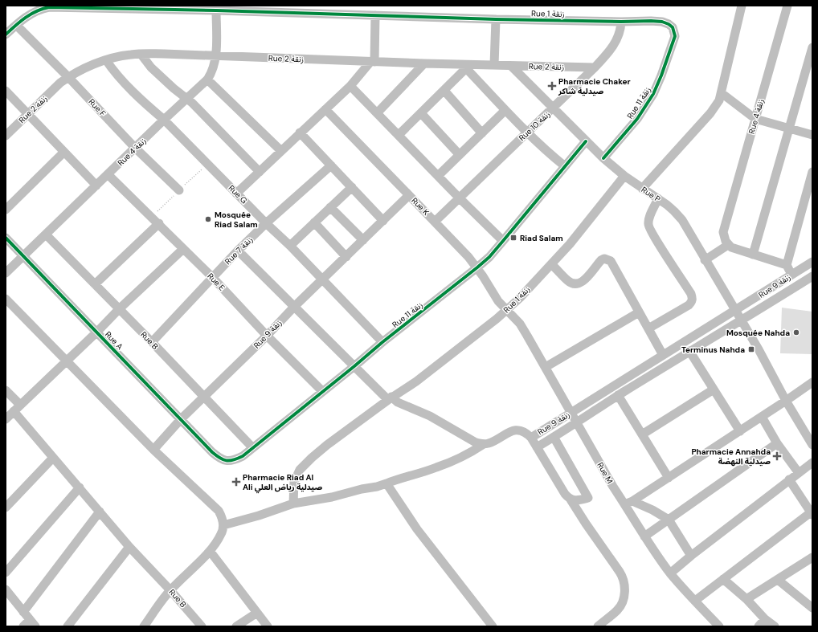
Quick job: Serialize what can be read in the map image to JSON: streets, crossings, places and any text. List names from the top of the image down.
{
  "streets": {
    "street": [
      "Rue 1 زنقة",
      "Rue 2 زنقة",
      "Rue 11 زنقة",
      "Rue F",
      "Rue 4 زنقة",
      "Rue 10 زنقة",
      "Rue G",
      "Rue P",
      "Rue K",
      "Rue 7 زنقة",
      "Rue E",
      "Rue 9 زنقة",
      "Rue A",
      "Rue B",
      "Rue M"
    ]
  },
  "crossings": [
    ["Rue 1 زنقة", "Rue 11 زنقة"],
    ["Rue 1 زنقة", "Rue F"],
    ["Rue 1 زنقة", "Rue 4 زنقة"],
    ["Rue 1 زنقة", "Rue 10 زنقة"],
    ["Rue 1 زنقة", "Rue P"],
    ["Rue 1 زنقة", "Rue K"],
    ["Rue 1 زنقة", "Rue M"],
    ["Rue 2 زنقة", "Rue F"],
    ["Rue 2 زنقة", "Rue 4 زنقة"],
    ["Rue 2 زنقة", "Rue 10 زنقة"],
    ["Rue 2 زنقة", "Rue G"],
    ["Rue 2 زنقة", "Rue P"],
    ["Rue 11 زنقة", "Rue G"],
    ["Rue 11 زنقة", "Rue P"],
    ["Rue 11 زنقة", "Rue K"],
    ["Rue 11 زنقة", "Rue E"],
    ["Rue 11 زنقة", "Rue A"],
    ["Rue 11 زنقة", "Rue B"],
    ["Rue F", "Rue 4 زنقة"],
    ["Rue 4 زنقة", "Rue G"],
    ["Rue 4 زنقة", "Rue E"],
    ["Rue 4 زنقة", "Rue A"],
    ["Rue 4 زنقة", "Rue B"],
    ["Rue 10 زنقة", "Rue P"],
    ["Rue 10 زنقة", "Rue K"],
    ["Rue G", "Rue 7 زنقة"],
    ["Rue G", "Rue 9 زنقة"],
    ["Rue P", "Rue 9 زنقة"],
    ["Rue K", "Rue 9 زنقة"],
    ["Rue K", "Rue M"],
    ["Rue 7 زنقة", "Rue E"],
    ["Rue 7 زنقة", "Rue B"],
    ["Rue E", "Rue 9 زنقة"],
    ["Rue 9 زنقة", "Rue A"],
    ["Rue 9 زنقة", "Rue B"],
    ["Rue 9 زنقة", "Rue M"]
  ],
  "places": {
    "health": ["Pharmacie Chaker صيدلية شاكر", "Pharmacie Annahda صيدلية النهضة", "Pharmacie Riad Al Ali صيدلية رياض العلي"],
    "other": ["Mosquée Riad Salam", "Mosquée Nahda"],
    "transit": ["Riad Salam", "Terminus Nahda"]
  }
}
